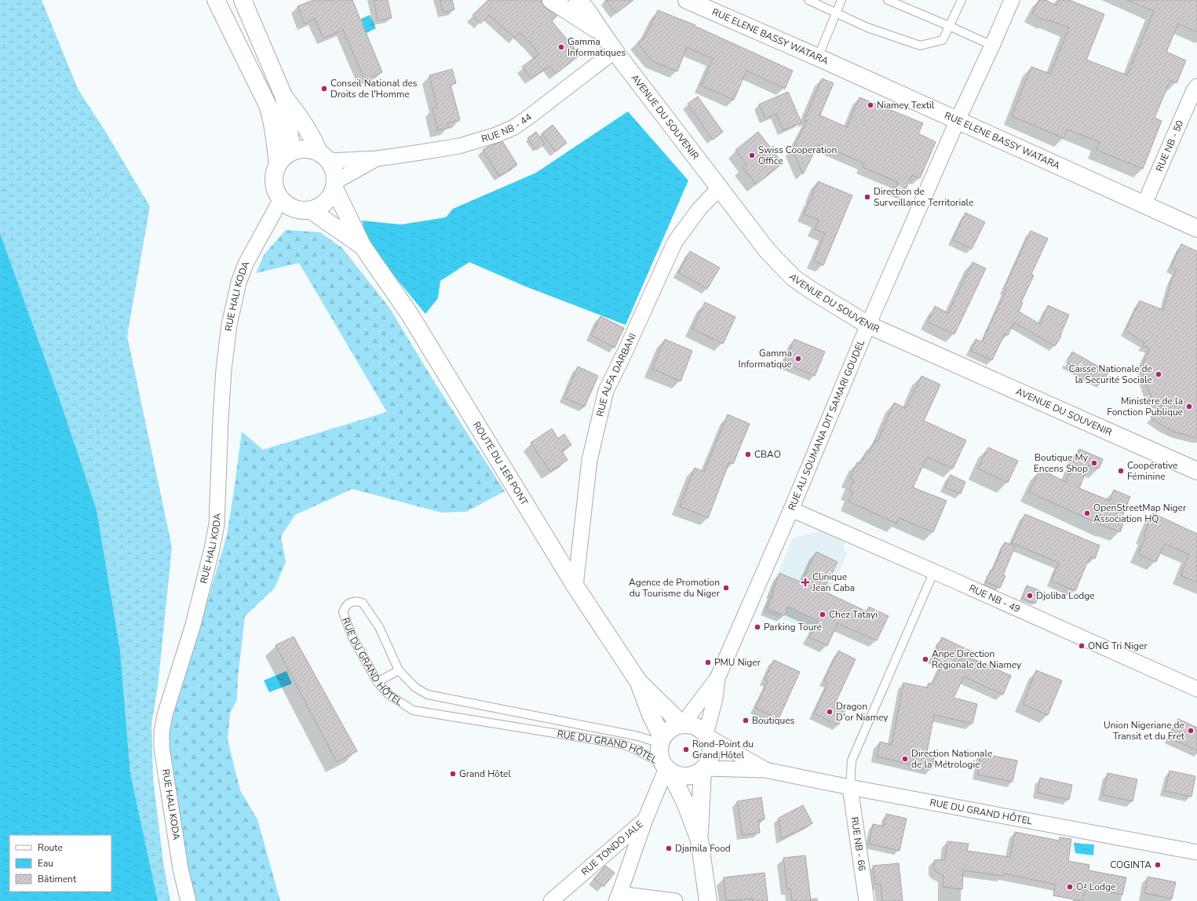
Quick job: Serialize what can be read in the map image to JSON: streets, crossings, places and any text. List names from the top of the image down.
{
  "streets": {
    "main road": ["RUE ELENE BASSY WATARA", "AVENUE DU SOUVENIR", "ROUTE DU 1ER PONT"],
    "street": [
      "RUE NB - 44",
      "RUE NB - 50",
      "RUE HALI KODA",
      "RUE ALFA DARBANI",
      "RUE ALI SOUMANA DIT SAMARI GOUDEL",
      "RUE NB - 49",
      "RUE DU GRAND HÔTEL",
      "RUE NB - 66",
      "RUE TONDO JALE"
    ]
  },
  "crossings": [
    ["RUE ELENE BASSY WATARA", "RUE NB - 50"],
    ["RUE ELENE BASSY WATARA", "RUE ALI SOUMANA DIT SAMARI GOUDEL"],
    ["AVENUE DU SOUVENIR", "RUE NB - 44"],
    ["AVENUE DU SOUVENIR", "RUE ALFA DARBANI"],
    ["AVENUE DU SOUVENIR", "RUE ALI SOUMANA DIT SAMARI GOUDEL"],
    ["RUE NB - 44", "RUE HALI KODA"],
    ["RUE NB - 44", "ROUTE DU 1ER PONT"],
    ["RUE HALI KODA", "ROUTE DU 1ER PONT"],
    ["RUE ALFA DARBANI", "ROUTE DU 1ER PONT"],
    ["RUE ALI SOUMANA DIT SAMARI GOUDEL", "ROUTE DU 1ER PONT"],
    ["RUE ALI SOUMANA DIT SAMARI GOUDEL", "RUE NB - 49"],
    ["RUE ALI SOUMANA DIT SAMARI GOUDEL", "RUE DU GRAND HÔTEL"],
    ["RUE ALI SOUMANA DIT SAMARI GOUDEL", "RUE TONDO JALE"],
    ["ROUTE DU 1ER PONT", "RUE DU GRAND HÔTEL"],
    ["ROUTE DU 1ER PONT", "RUE TONDO JALE"],
    ["RUE DU GRAND HÔTEL", "RUE NB - 66"],
    ["RUE DU GRAND HÔTEL", "RUE TONDO JALE"]
  ],
  "places": {
    "other": [
      "Gamma Informatiques",
      "Conseil National des Droits de l'Homme",
      "Niamey Textil",
      "Swiss Cooperation Office",
      "Direction de Surveillance Territoriale",
      "Gamma Informatique",
      "Caisse Nationale de la Securité Sociale",
      "Ministère de la Fonction Publique",
      "CBAO",
      "Boutique My Encens Shop",
      "Coopérative Féminine",
      "OpenStreetMap Niger Association HQ",
      "Agence de Promotion du Tourisme du Niger",
      "Djoliba Lodge",
      "Chez Tatayi",
      "Parking Touré",
      "ONG Tri Niger",
      "Anpe Direction Régionale de Niamey",
      "PMU Niger",
      "Dragon D'or Niamey",
      "Boutiques",
      "Union Nigeriane de Transit et du Fret",
      "Rond-Point du Grand Hôtel",
      "Direction Nationale de la Métrologie",
      "Grand Hôtel",
      "Djamila Food",
      "COGINTA",
      "O² Lodge"
    ],
    "health": ["Clinique Jean Caba"]
  },
  "legend": ["Route", "Eau", "Bâtiment"]
}
